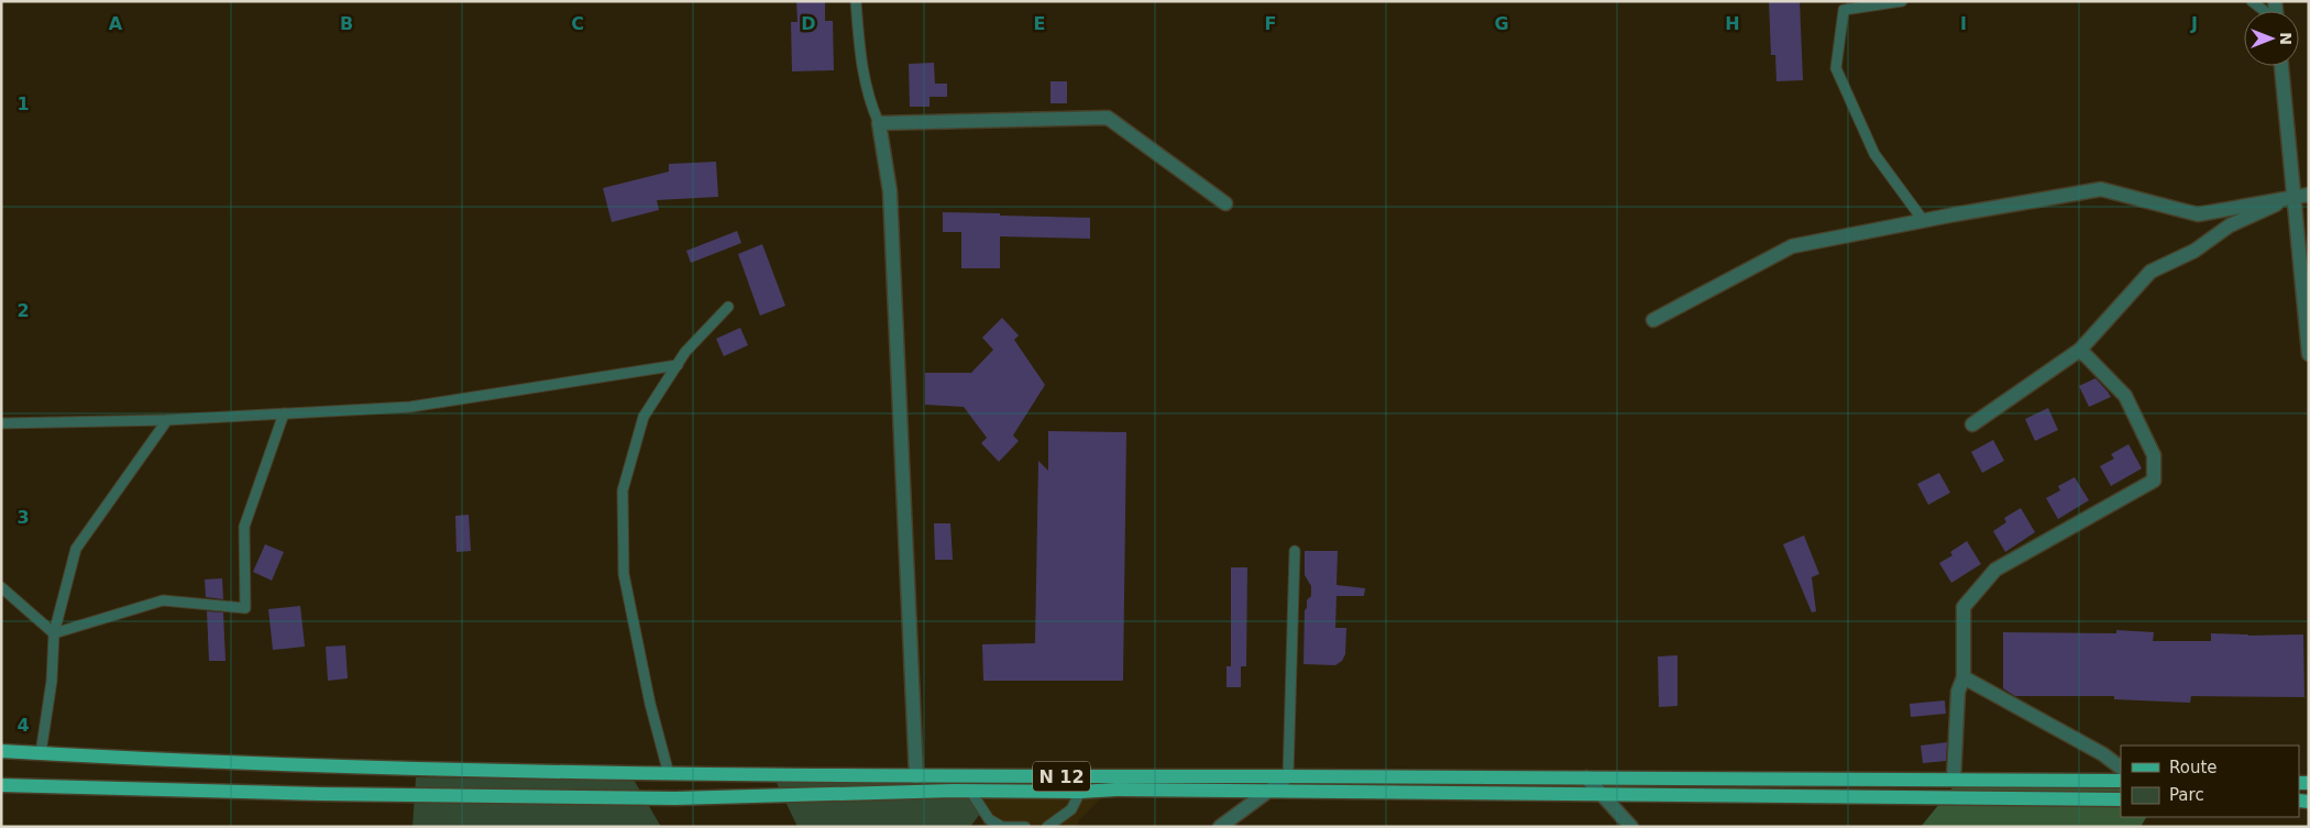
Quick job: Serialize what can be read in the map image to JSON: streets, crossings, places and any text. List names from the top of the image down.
{
  "streets": {
    "main road": ["N 12"]
  },
  "legend": ["Route", "Parc"],
  "north": "right",
  "grid": {
    "columns": [
      "A",
      "B",
      "C",
      "D",
      "E",
      "F",
      "G",
      "H",
      "I",
      "J"
    ],
    "rows": [
      "1",
      "2",
      "3",
      "4"
    ]
  }
}
